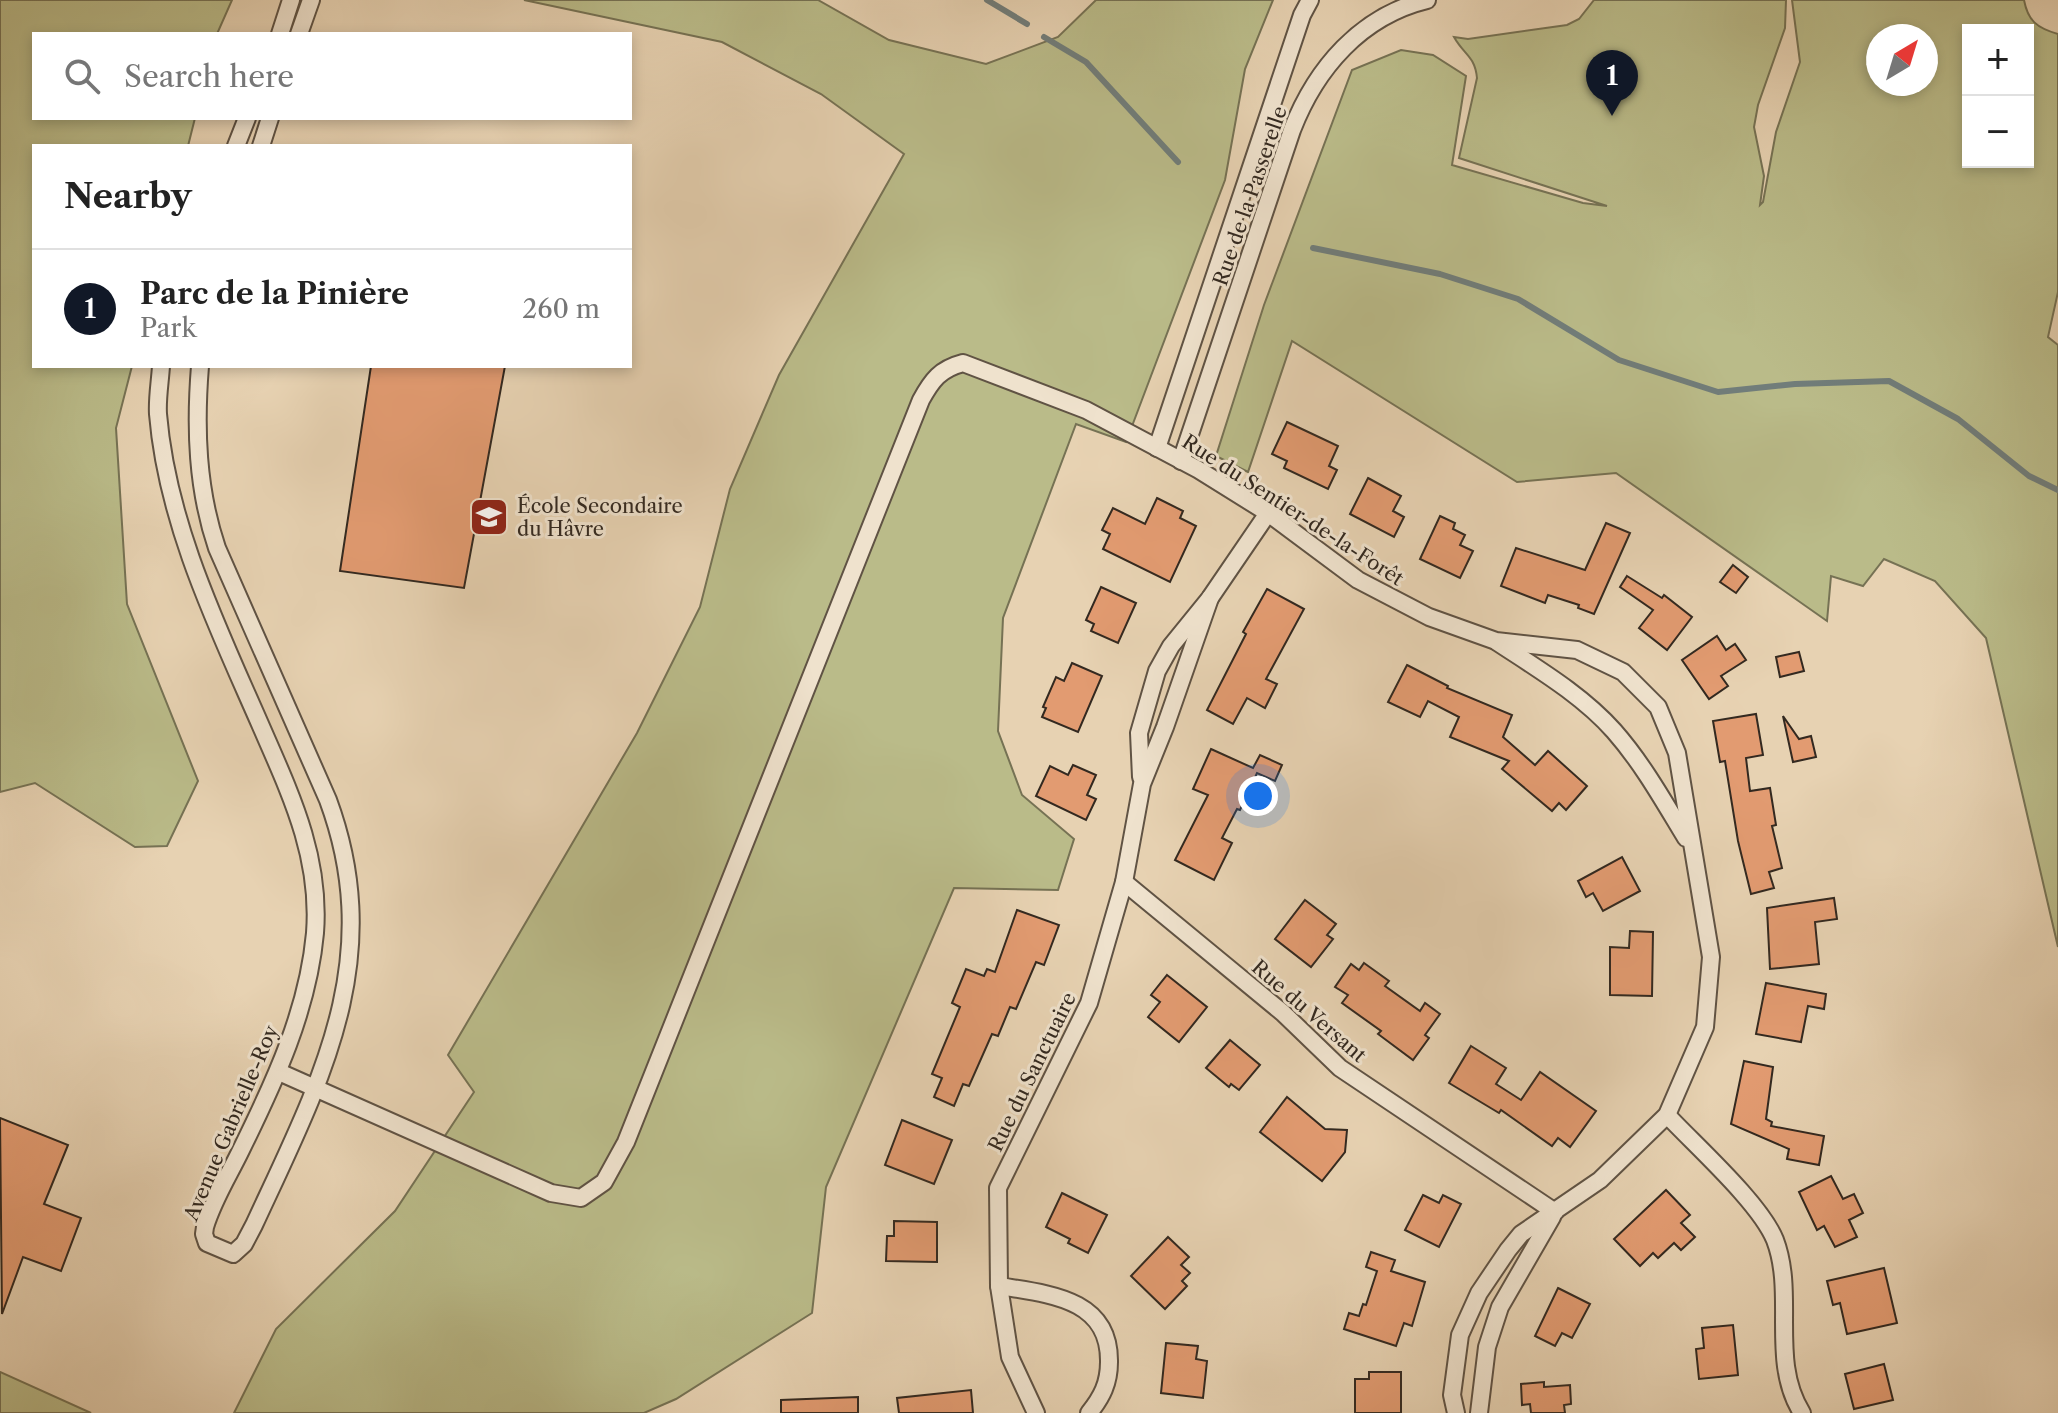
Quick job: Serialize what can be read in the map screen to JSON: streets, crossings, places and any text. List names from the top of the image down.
{
  "streets": {
    "street": [
      "Rue de la Passerelle",
      "Rue du Sentier-de-la-Forêt",
      "Rue du Versant",
      "Rue du Sanctuaire",
      "Avenue Gabrielle-Roy"
    ]
  },
  "crossings": [
    ["Rue de la Passerelle", "Rue du Sentier-de-la-Forêt"],
    ["Rue du Sentier-de-la-Forêt", "Rue du Versant"],
    ["Rue du Sentier-de-la-Forêt", "Rue du Sanctuaire"],
    ["Rue du Sentier-de-la-Forêt", "Avenue Gabrielle-Roy"],
    ["Rue du Versant", "Rue du Sanctuaire"]
  ],
  "places": {
    "school or university": ["École Secondaire du Hâvre"]
  },
  "north": "top right",
  "page": {
    "map_buttons": ["+", "−"],
    "search": "Search here",
    "pins": "1",
    "heading": "Nearby",
    "list": [
      {
        "mark": "1",
        "name": "Parc de la Pinière",
        "note": "Park",
        "value": "260 m"
      }
    ]
  }
}
